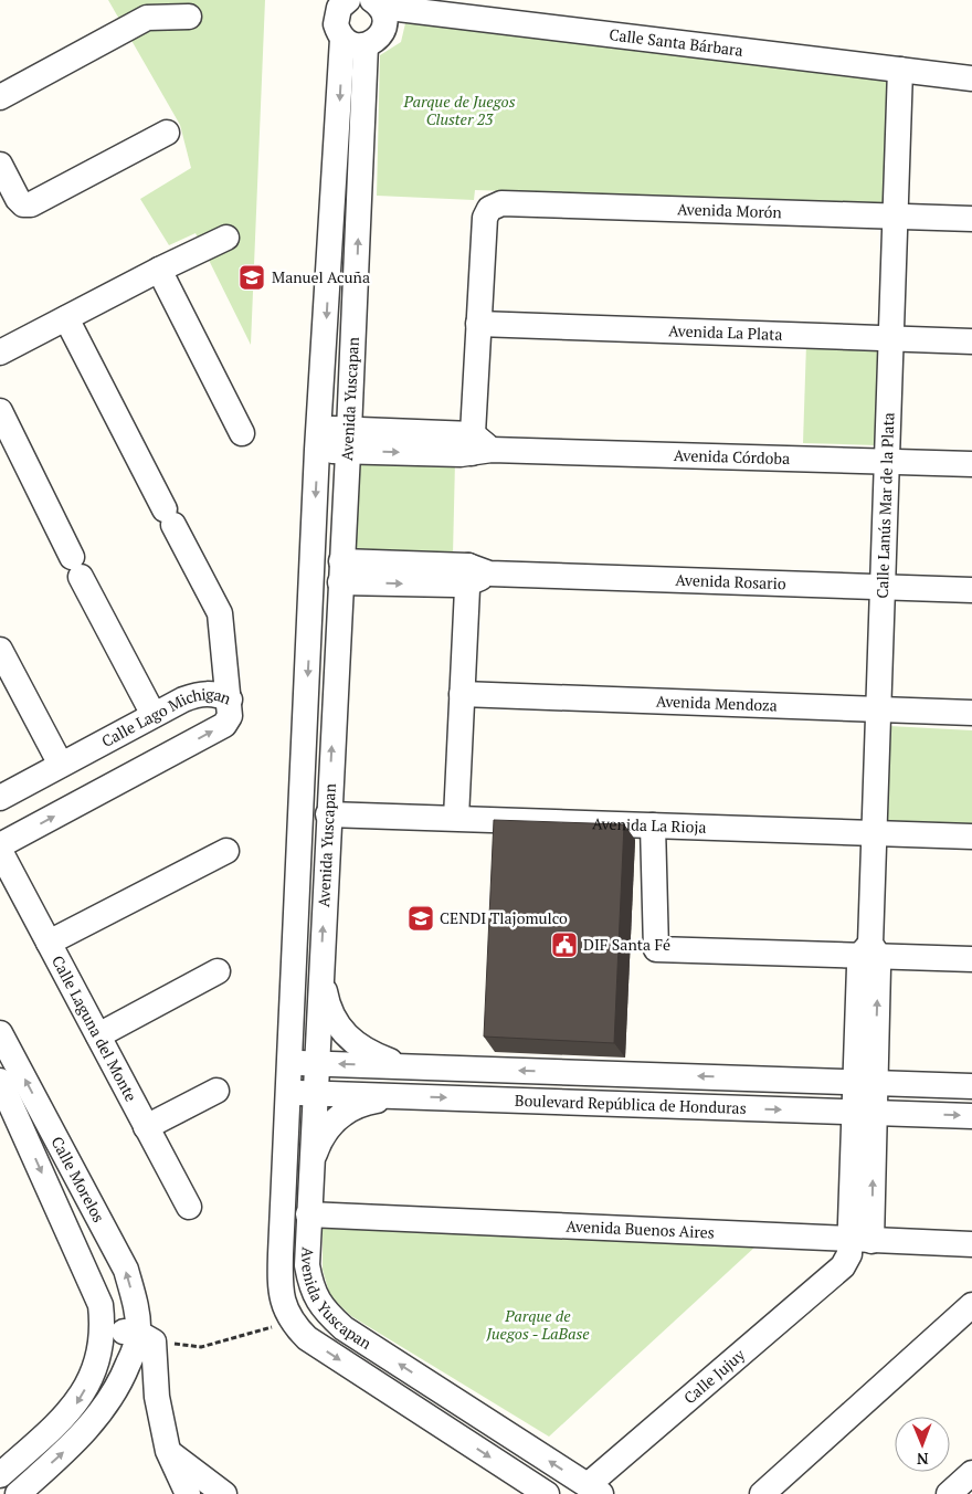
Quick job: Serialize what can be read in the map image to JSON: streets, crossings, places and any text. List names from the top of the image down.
{
  "streets": {
    "street": [
      "Calle Santa Bárbara",
      "Avenida Morón",
      "Avenida La Plata",
      "Avenida Yuscapan",
      "Avenida Córdoba",
      "Calle Lanús Mar de la Plata",
      "Avenida Rosario",
      "Avenida Mendoza",
      "Calle Lago Michigan",
      "Avenida La Rioja",
      "Calle Laguna del Monte",
      "Boulevard República de Honduras",
      "Calle Morelos",
      "Avenida Buenos Aires",
      "Calle Jujuy"
    ]
  },
  "crossings": [
    ["Calle Santa Bárbara", "Calle Lanús Mar de la Plata"],
    ["Avenida Morón", "Avenida La Plata"],
    ["Avenida Morón", "Calle Lanús Mar de la Plata"],
    ["Avenida La Plata", "Calle Lanús Mar de la Plata"],
    ["Avenida Yuscapan", "Avenida Córdoba"],
    ["Avenida Yuscapan", "Avenida Rosario"],
    ["Avenida Yuscapan", "Avenida La Rioja"],
    ["Avenida Yuscapan", "Boulevard República de Honduras"],
    ["Avenida Yuscapan", "Avenida Buenos Aires"],
    ["Avenida Yuscapan", "Calle Jujuy"],
    ["Avenida Córdoba", "Calle Lanús Mar de la Plata"],
    ["Calle Lanús Mar de la Plata", "Avenida Rosario"],
    ["Calle Lanús Mar de la Plata", "Avenida Mendoza"],
    ["Calle Lanús Mar de la Plata", "Avenida La Rioja"],
    ["Calle Lanús Mar de la Plata", "Boulevard República de Honduras"],
    ["Calle Lanús Mar de la Plata", "Avenida Buenos Aires"],
    ["Calle Lanús Mar de la Plata", "Calle Jujuy"]
  ],
  "parks": ["Parque de Juegos Cluster 23", "Parque de Juegos - LaBase"],
  "places": {
    "school or university": ["Manuel Acuña", "CENDI Tlajomulco"],
    "public building": ["DIF Santa Fé"]
  },
  "north": "bottom"
}
